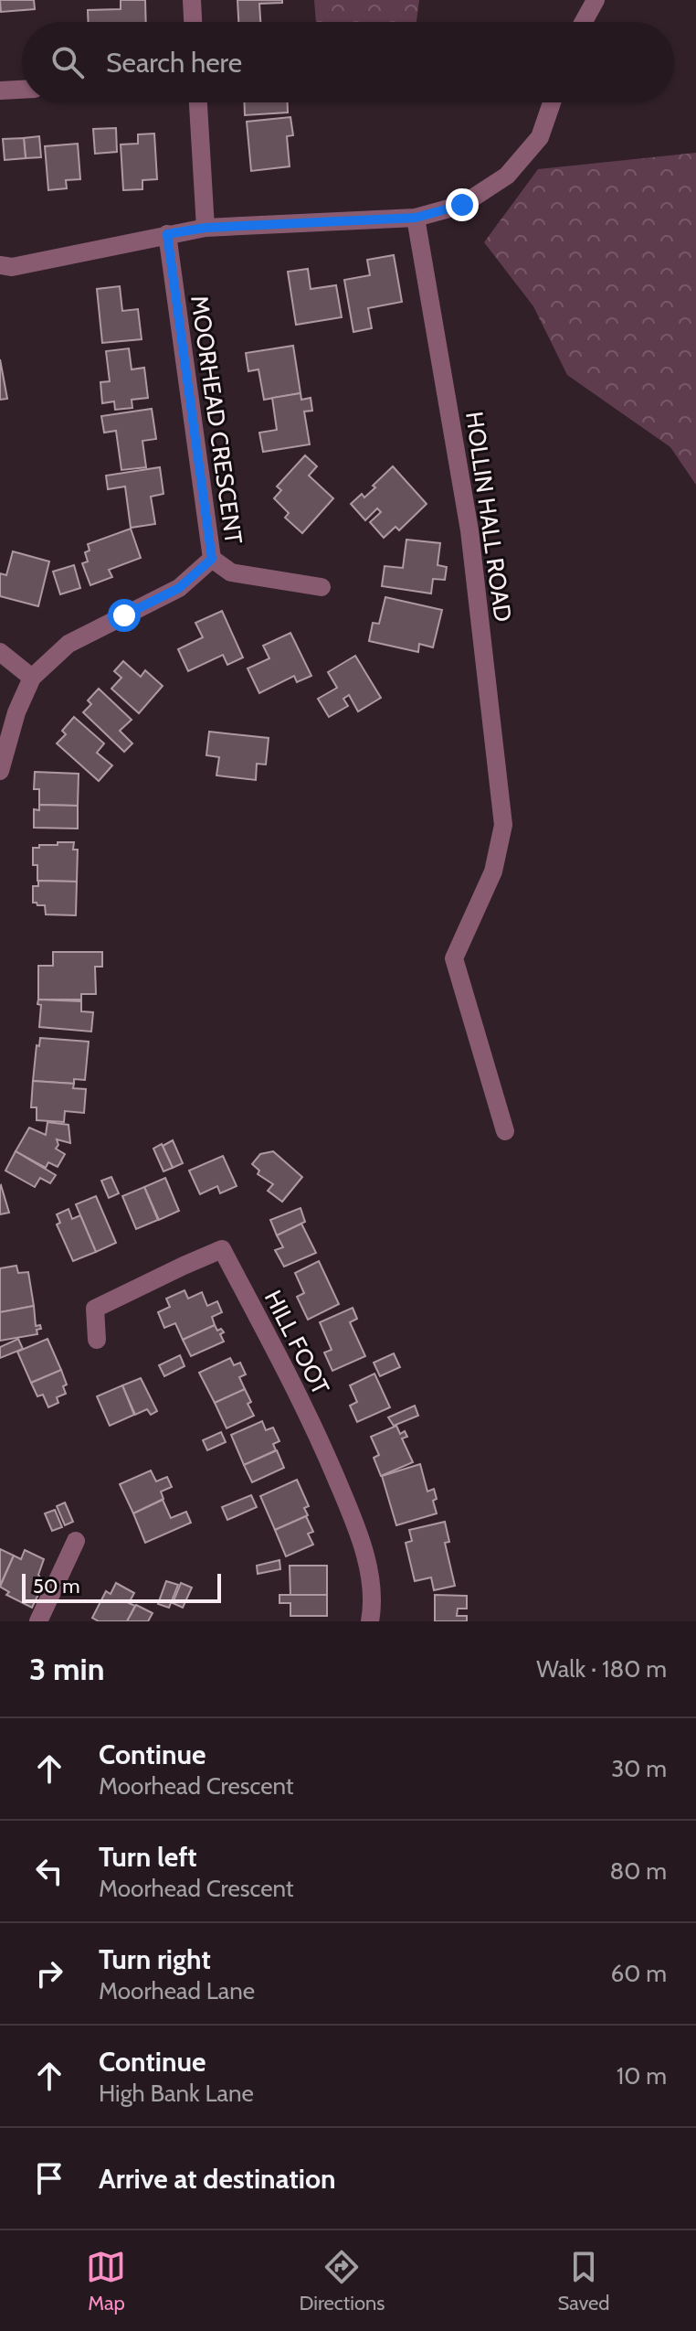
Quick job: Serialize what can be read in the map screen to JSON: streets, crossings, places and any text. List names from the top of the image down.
{
  "streets": {
    "street": ["MOORHEAD CRESCENT", "HOLLIN HALL ROAD", "HILL FOOT"]
  },
  "scale_bar": "50 m",
  "page": {
    "search": "Search here",
    "scale": "50 m",
    "heading": ["3 min", "Walk · 180 m"],
    "list": [
      ["Continue", "Moorhead Crescent", "30 m"],
      ["Turn left", "Moorhead Crescent", "80 m"],
      ["Turn right", "Moorhead Lane", "60 m"],
      ["Continue", "High Bank Lane", "10 m"],
      "Arrive at destination"
    ],
    "nav": ["Map", "Directions", "Saved"]
  }
}
